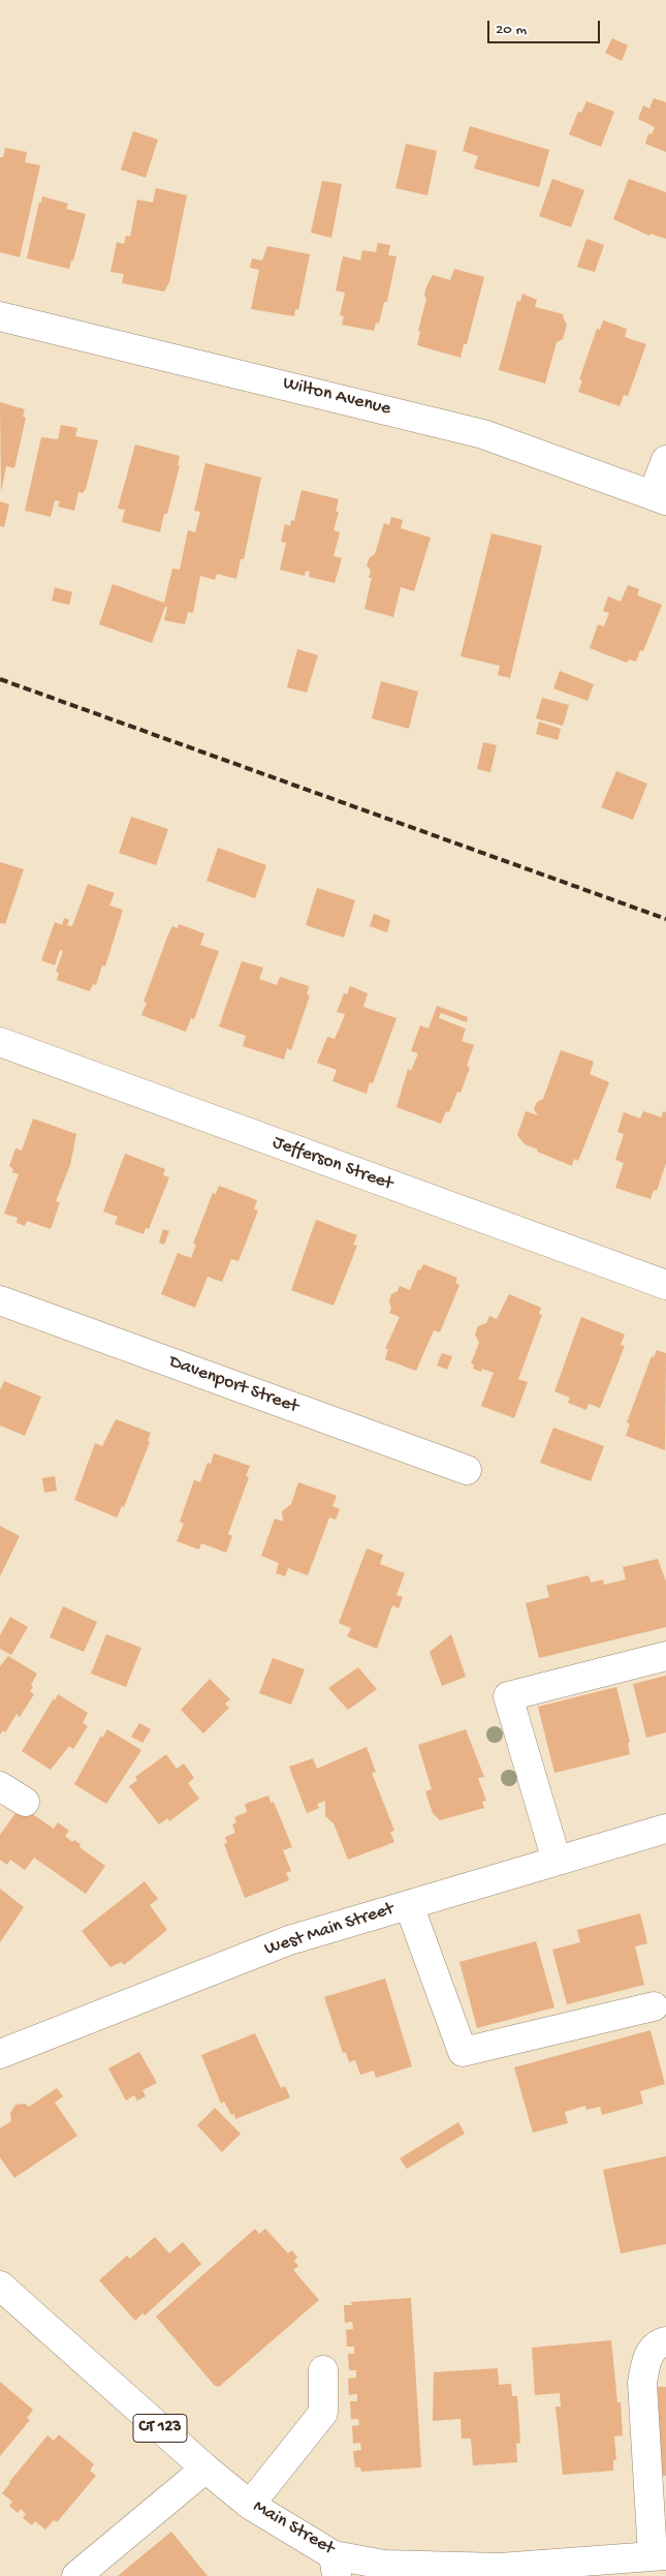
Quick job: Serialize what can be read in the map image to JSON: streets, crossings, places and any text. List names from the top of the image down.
{
  "streets": {
    "street": [
      "Wilton Avenue",
      "Jefferson Street",
      "Davenport Street",
      "West Main Street",
      "CT 123",
      "Main Street"
    ]
  },
  "scale_bar": "20 m"
}
